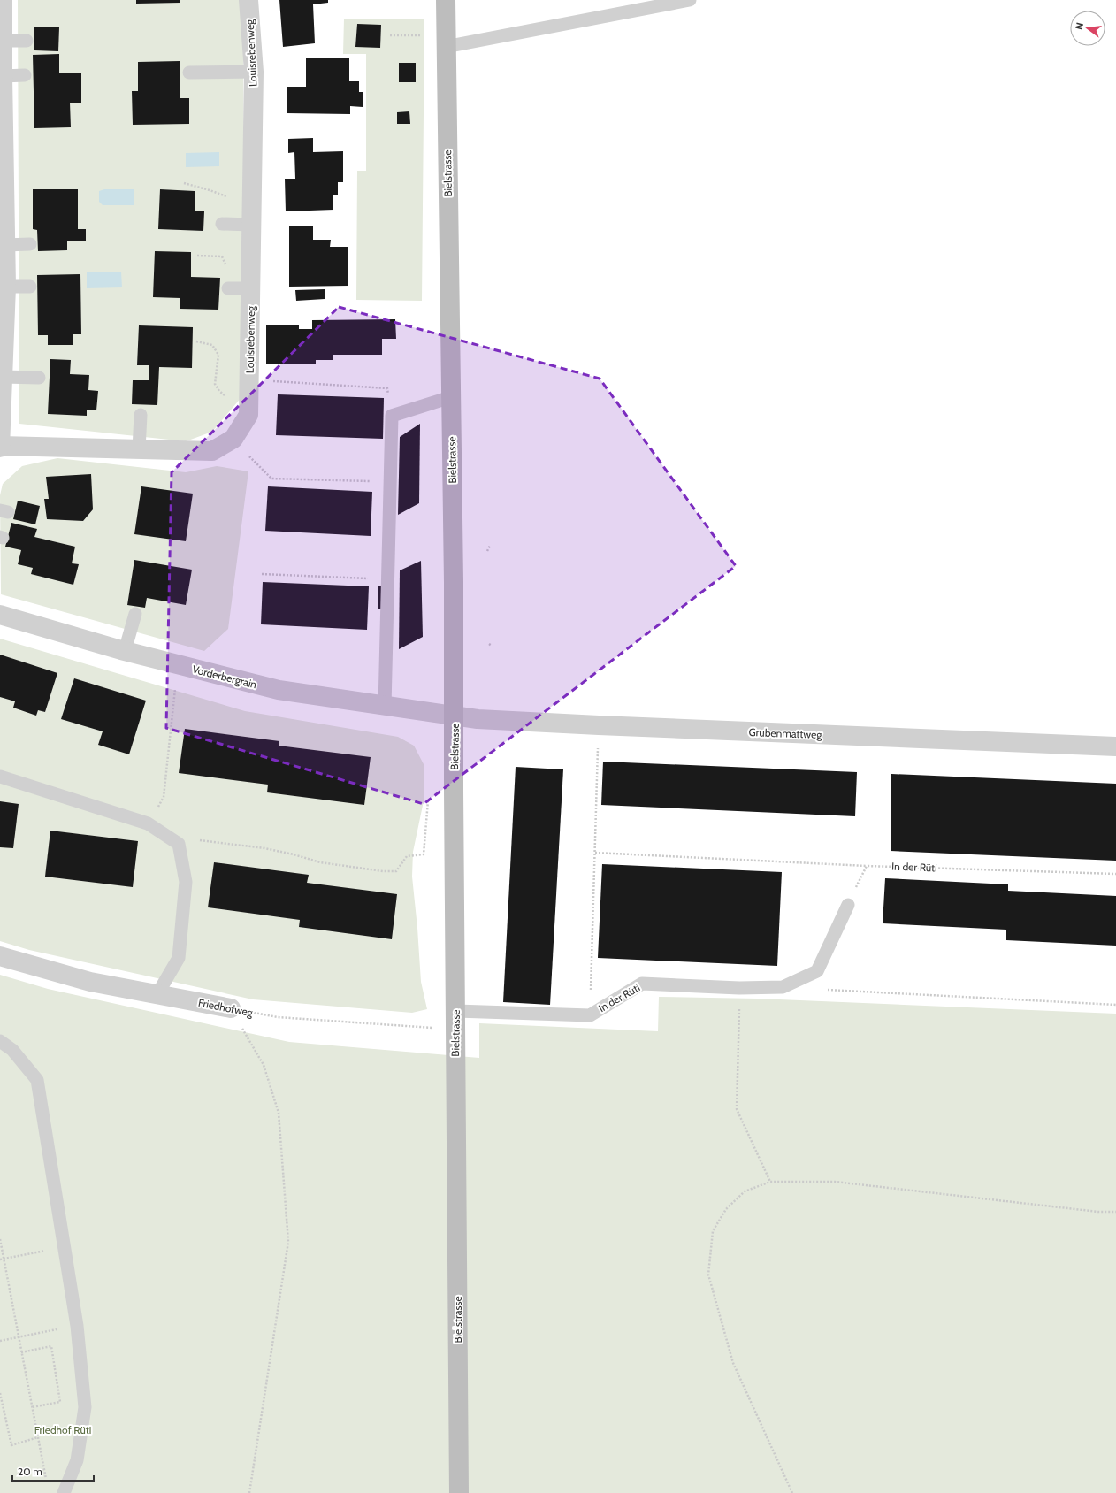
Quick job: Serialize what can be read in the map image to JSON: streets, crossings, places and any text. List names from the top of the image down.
{
  "streets": {
    "main road": ["Bielstrasse"],
    "street": [
      "Louisrebenweg",
      "Vorderbergrain",
      "Grubenmattweg",
      "Friedhofweg"
    ],
    "lane": ["In der Rüti"]
  },
  "crossings": [
    ["Bielstrasse", "Vorderbergrain"],
    ["Bielstrasse", "Grubenmattweg"],
    ["Bielstrasse", "In der Rüti"],
    ["Bielstrasse", "Friedhofweg"],
    ["Vorderbergrain", "Grubenmattweg"]
  ],
  "parks": ["Friedhof Rüti"],
  "scale_bar": "20 m",
  "north": "left"
}
